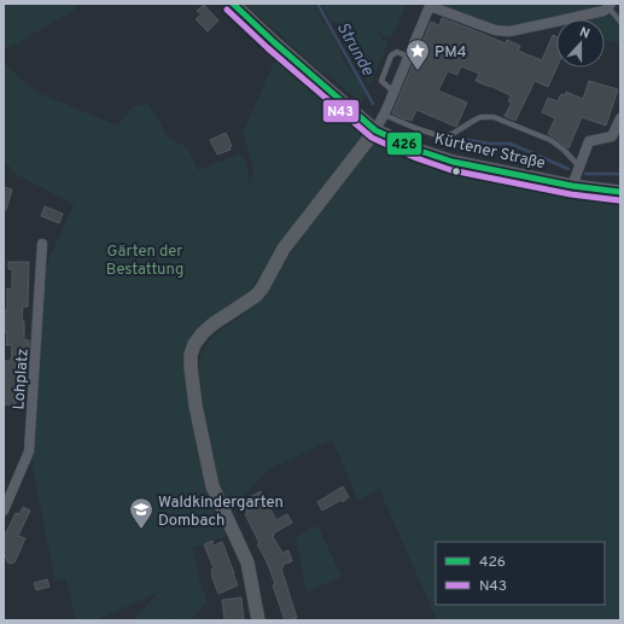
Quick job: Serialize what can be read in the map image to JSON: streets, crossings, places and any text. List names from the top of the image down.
{
  "streets": {
    "street": ["Kürtener Straße", "Lohplatz"]
  },
  "water": ["Strunde"],
  "parks": ["Gärten der Bestattung"],
  "places": {
    "place": ["PM4"],
    "school or university": ["Waldkindergarten Dombach"]
  },
  "lines": ["transit line 426", "transit line N43"],
  "legend": ["426", "N43"],
  "north": "top"
}
